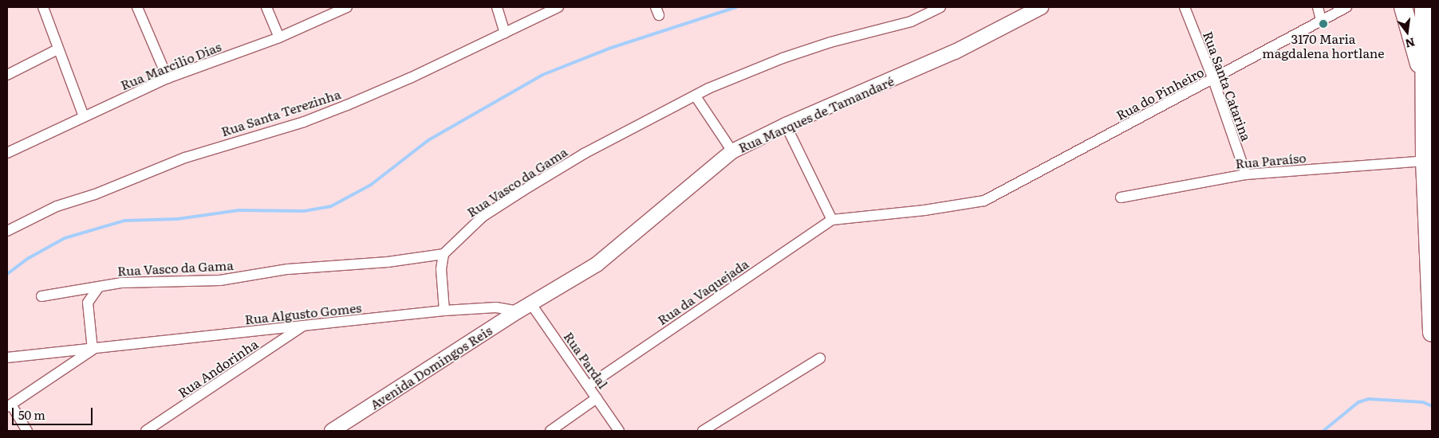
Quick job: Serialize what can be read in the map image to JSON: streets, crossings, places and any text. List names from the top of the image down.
{
  "streets": {
    "street": [
      "Rua Marcilio Dias",
      "Rua Santa Catarina",
      "Rua do Pinheiro",
      "Rua Santa Terezinha",
      "Rua Marques de Tamandaré",
      "Rua Paraíso",
      "Rua Vasco da Gama",
      "Rua da Vaquejada",
      "Rua Algusto Gomes",
      "Rua Pardal",
      "Avenida Domingos Reis",
      "Rua Andorinha"
    ]
  },
  "crossings": [
    ["Rua Santa Catarina", "Rua do Pinheiro"],
    ["Rua Santa Catarina", "Rua Paraíso"],
    ["Rua do Pinheiro", "Rua da Vaquejada"],
    ["Rua Marques de Tamandaré", "Rua Pardal"],
    ["Rua Marques de Tamandaré", "Avenida Domingos Reis"],
    ["Rua da Vaquejada", "Rua Pardal"],
    ["Rua Algusto Gomes", "Avenida Domingos Reis"],
    ["Rua Algusto Gomes", "Rua Andorinha"],
    ["Rua Pardal", "Avenida Domingos Reis"]
  ],
  "places": ["3170 Maria magdalena hortlane"],
  "scale_bar": "50 m",
  "north": "bottom"
}
